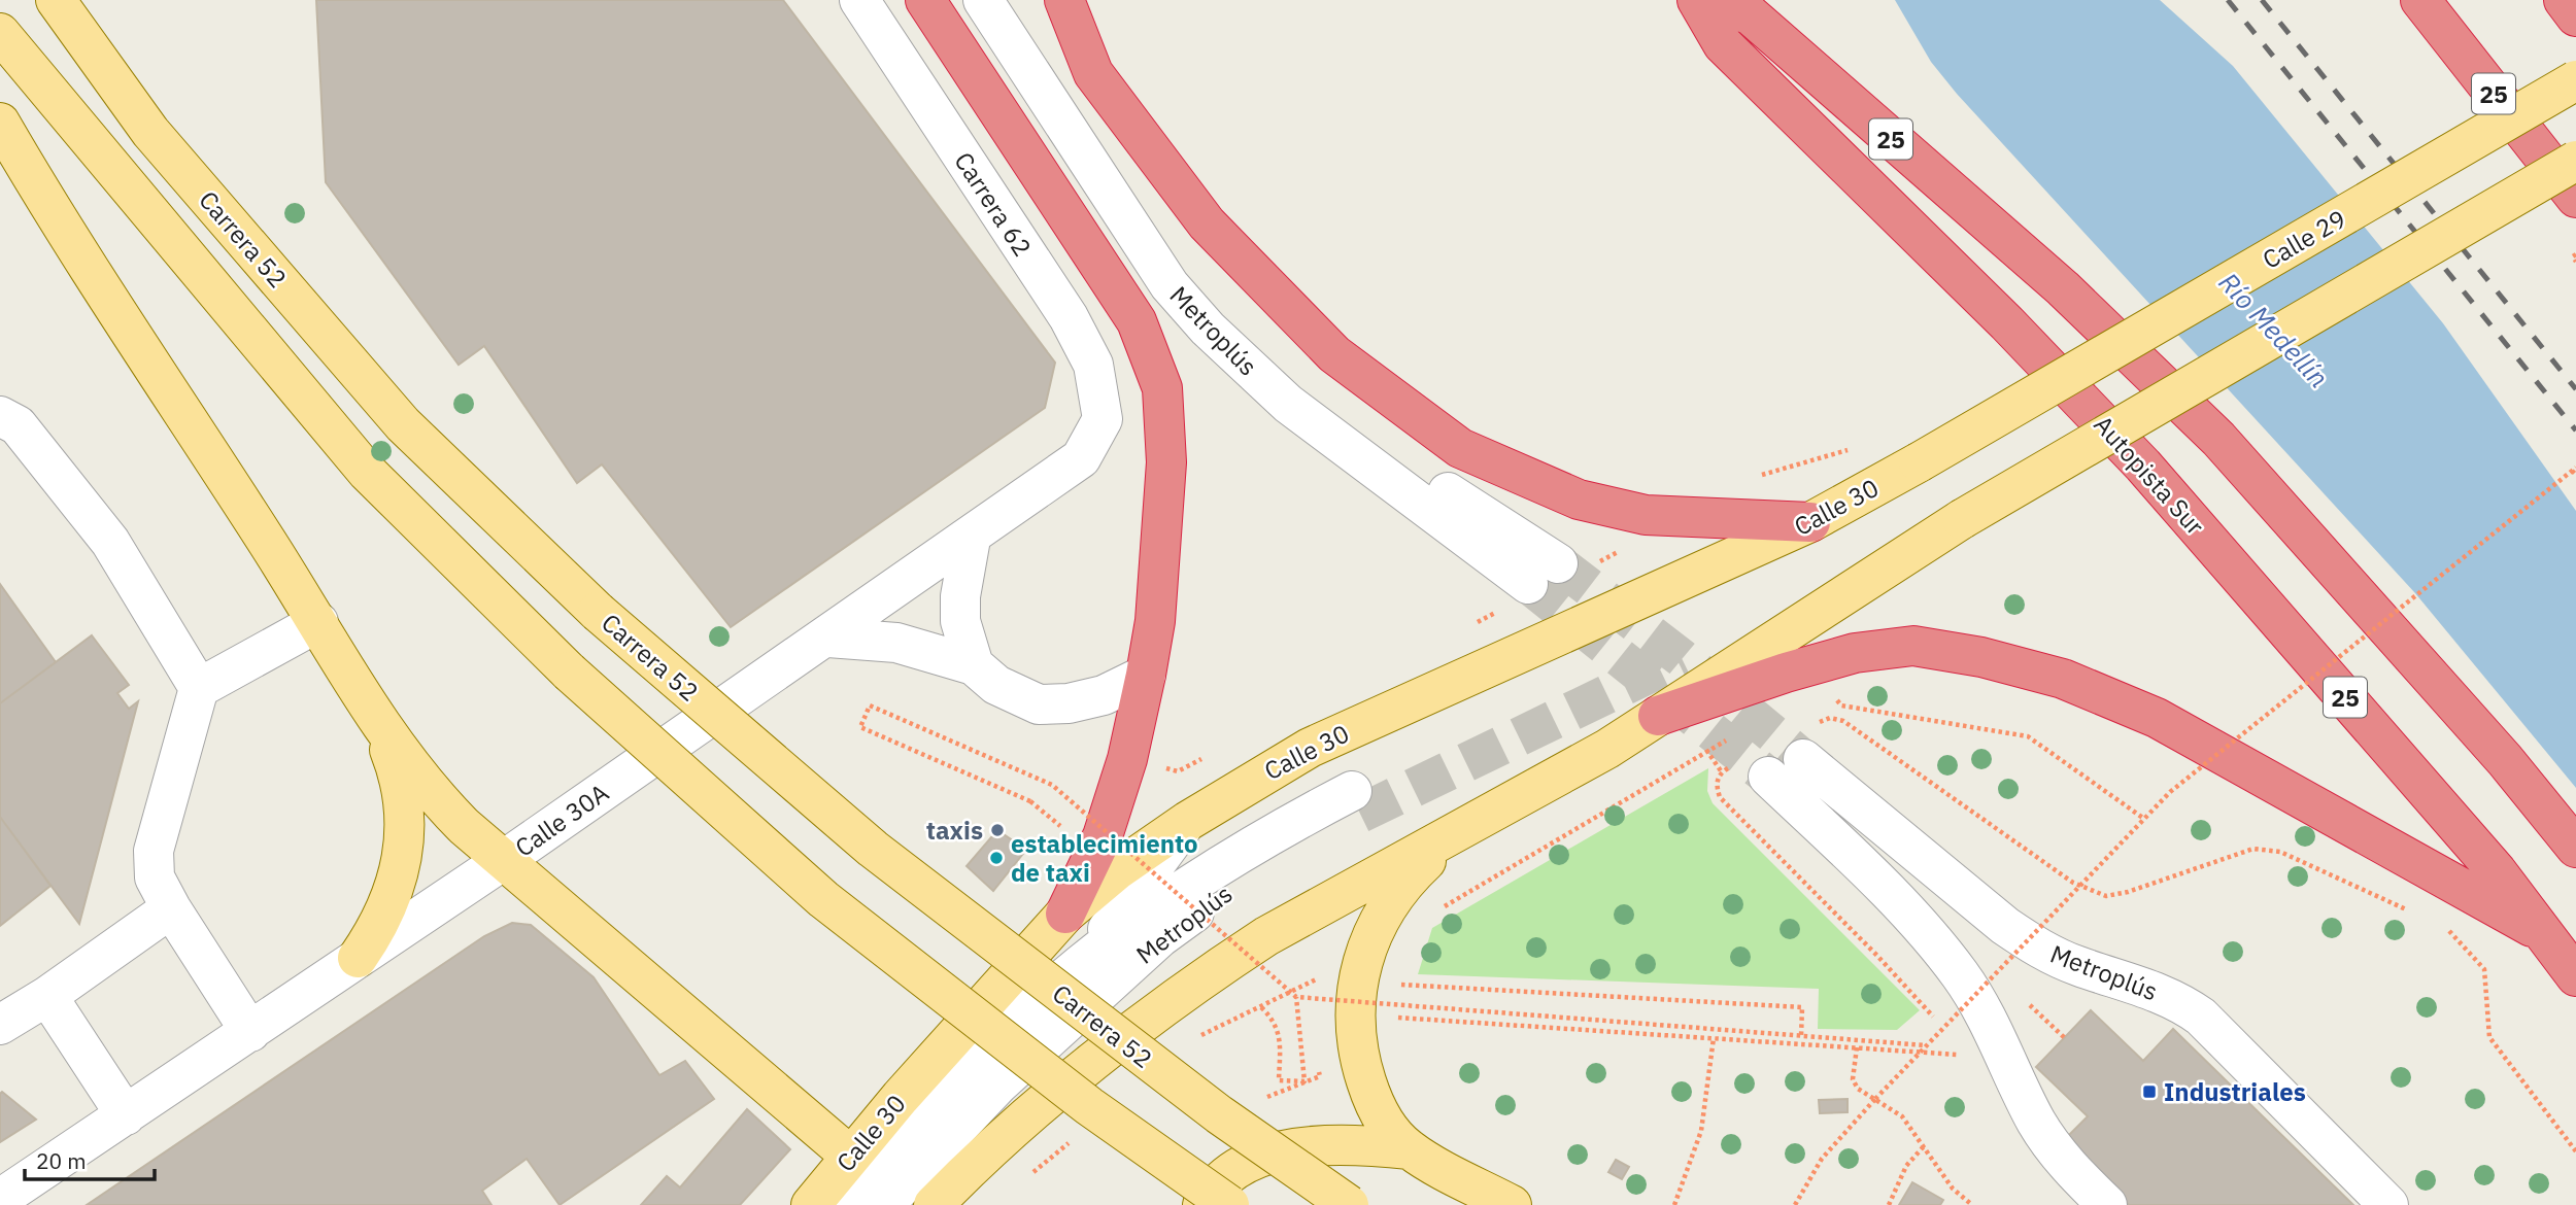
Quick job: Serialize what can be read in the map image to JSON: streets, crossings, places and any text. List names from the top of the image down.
{
  "streets": {
    "highway": ["25", "Autopista Sur"],
    "main road": ["Carrera 52", "Calle 29", "Calle 30"],
    "street": ["Carrera 62", "Metroplús", "Calle 30A"]
  },
  "crossings": [
    ["Carrera 62", "Calle 30A"],
    ["Calle 29", "Calle 30"],
    ["Metroplús", "Calle 30"]
  ],
  "water": ["Río Medellín"],
  "places": {
    "other": ["taxis", "establecimiento de taxi"],
    "transit": ["Industriales"]
  },
  "scale_bar": "20 m"
}
